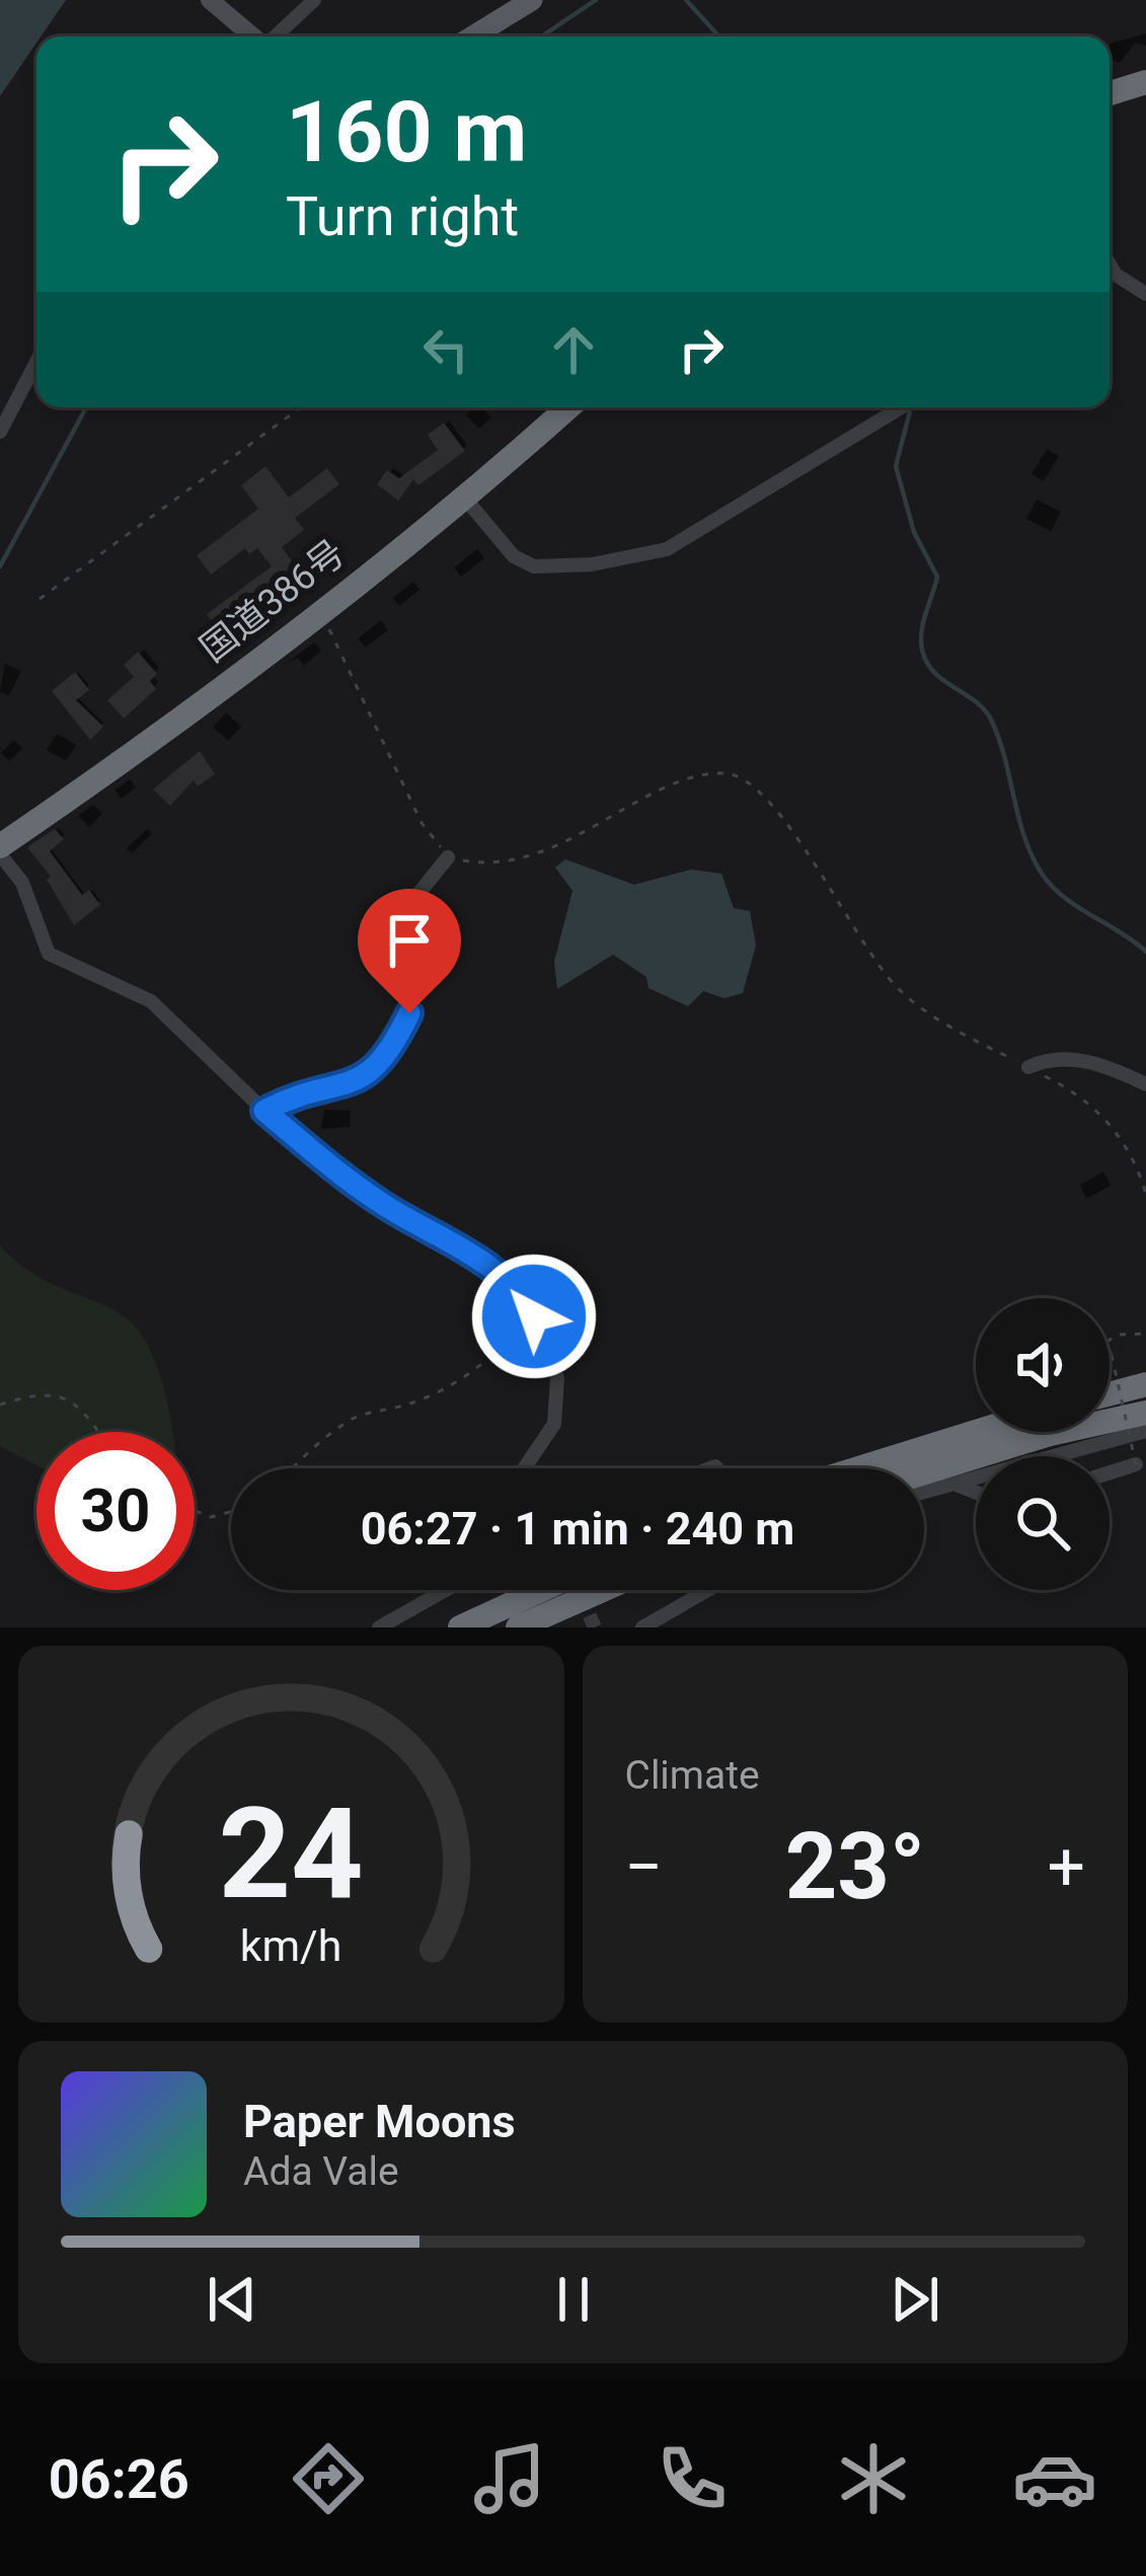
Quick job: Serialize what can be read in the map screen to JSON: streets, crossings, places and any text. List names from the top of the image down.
{
  "streets": {
    "highway": ["国道386号"]
  },
  "page": {
    "turn": ["160 m", "Turn right"],
    "limit": "30",
    "trip": "06:27 · 1 min · 240 m",
    "tile": "Climate",
    "heat": ["−", "23°", "+"],
    "song": ["Paper Moons", "Ada Vale"],
    "tabs": "06:26",
    "gauge": ["24", "km/h"]
  }
}
